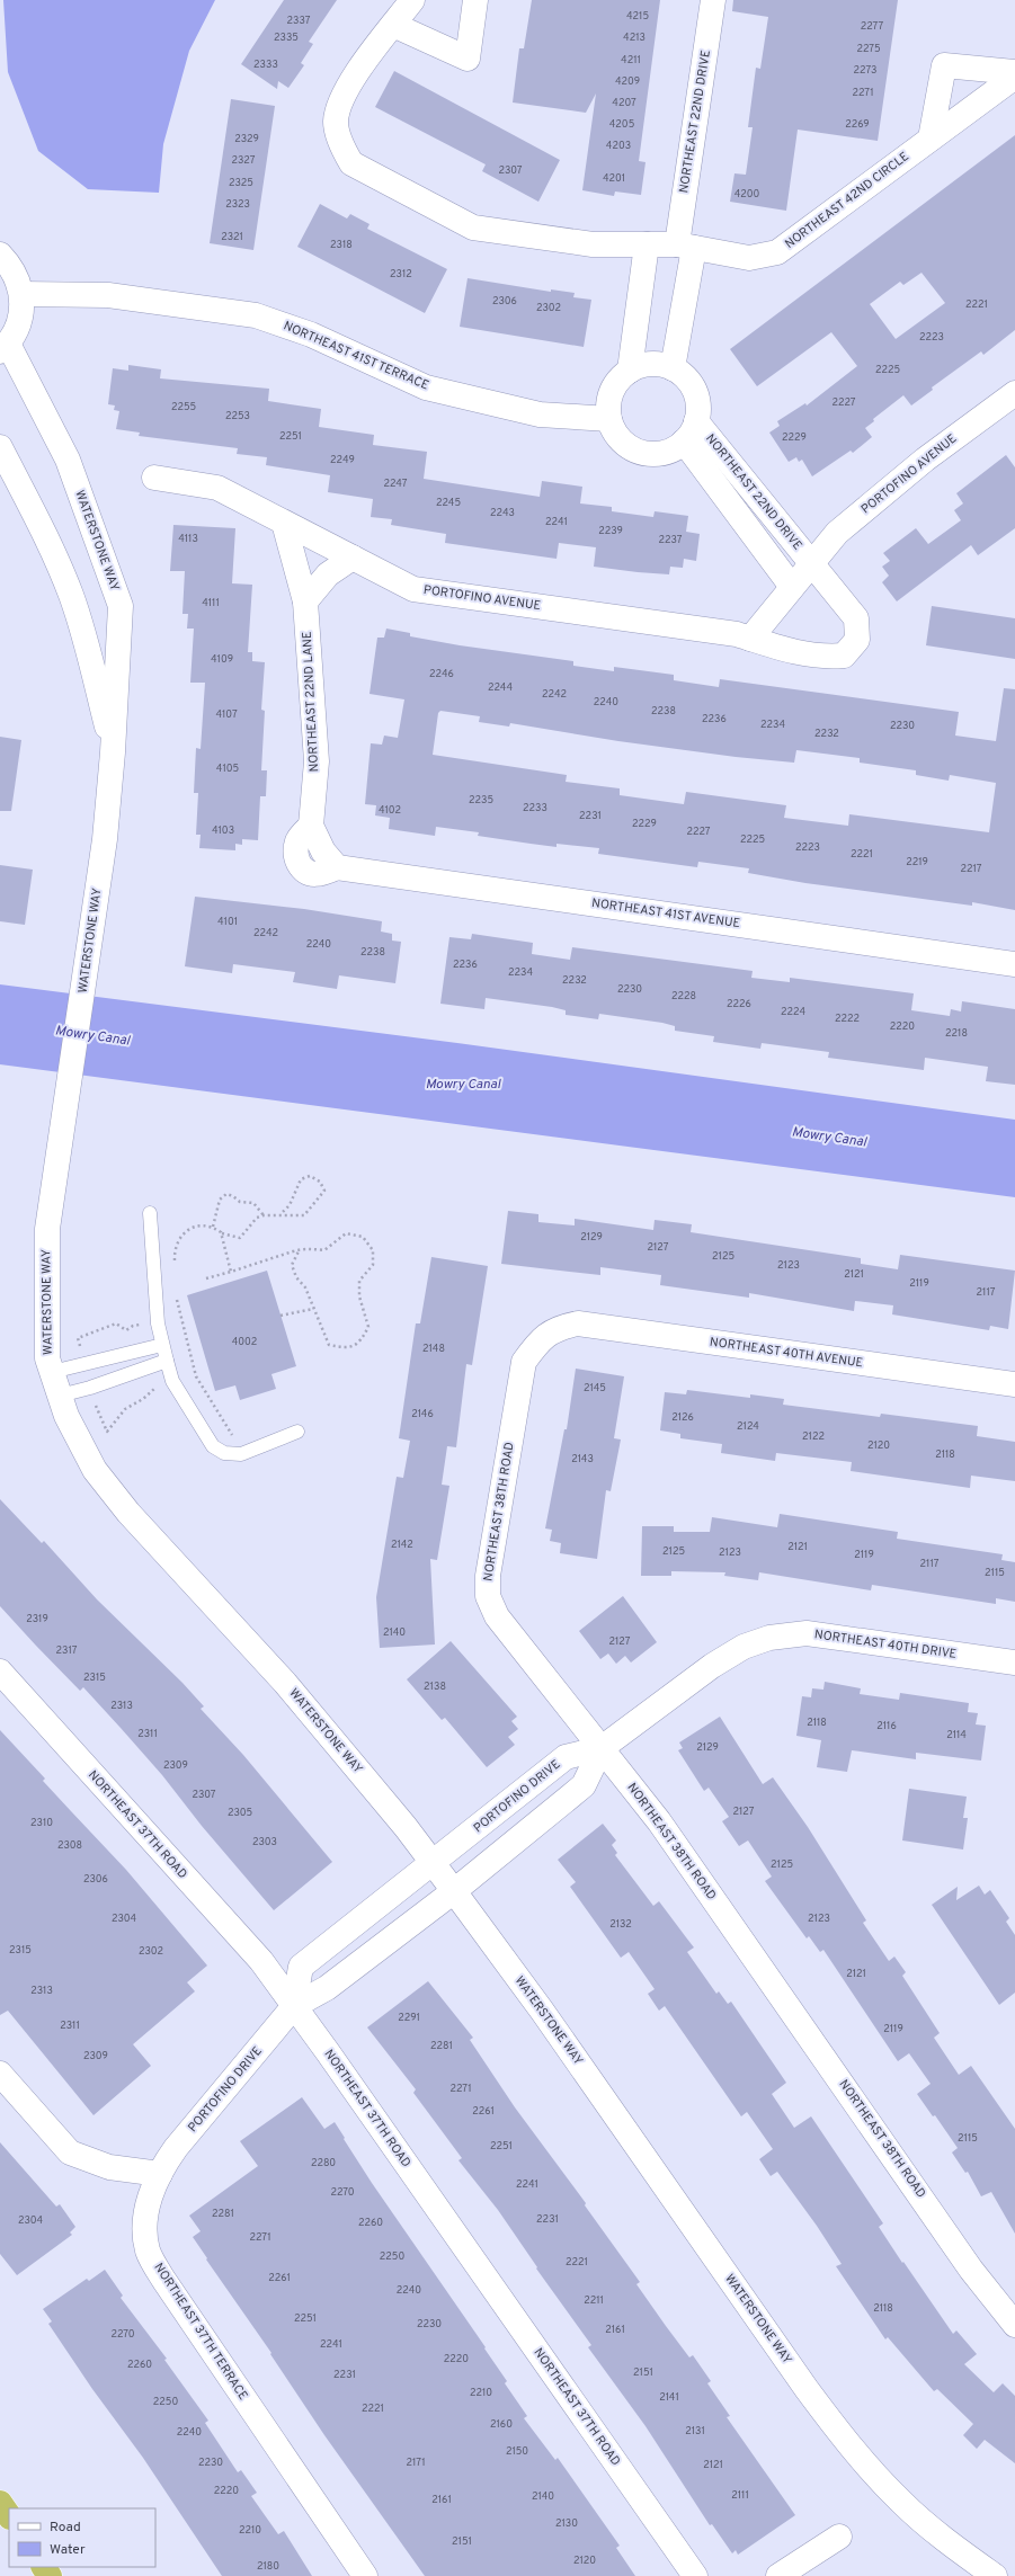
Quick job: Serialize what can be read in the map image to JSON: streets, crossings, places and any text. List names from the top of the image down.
{
  "streets": {
    "street": [
      "NORTHEAST 22ND DRIVE",
      "NORTHEAST 42ND CIRCLE",
      "NORTHEAST 41ST TERRACE",
      "PORTOFINO AVENUE",
      "WATERSTONE WAY",
      "NORTHEAST 22ND LANE",
      "NORTHEAST 41ST AVENUE",
      "NORTHEAST 40TH AVENUE",
      "NORTHEAST 38TH ROAD",
      "NORTHEAST 40TH DRIVE",
      "PORTOFINO DRIVE",
      "NORTHEAST 37TH ROAD",
      "NORTHEAST 37TH TERRACE"
    ]
  },
  "crossings": [
    ["NORTHEAST 22ND DRIVE", "NORTHEAST 42ND CIRCLE"],
    ["NORTHEAST 22ND DRIVE", "NORTHEAST 41ST TERRACE"],
    ["NORTHEAST 22ND DRIVE", "PORTOFINO AVENUE"],
    ["PORTOFINO AVENUE", "NORTHEAST 22ND LANE"],
    ["WATERSTONE WAY", "PORTOFINO DRIVE"],
    ["NORTHEAST 22ND LANE", "NORTHEAST 41ST AVENUE"],
    ["NORTHEAST 40TH AVENUE", "NORTHEAST 38TH ROAD"],
    ["NORTHEAST 38TH ROAD", "NORTHEAST 40TH DRIVE"],
    ["NORTHEAST 38TH ROAD", "PORTOFINO DRIVE"],
    ["NORTHEAST 40TH DRIVE", "PORTOFINO DRIVE"],
    ["PORTOFINO DRIVE", "NORTHEAST 37TH ROAD"],
    ["PORTOFINO DRIVE", "NORTHEAST 37TH TERRACE"]
  ],
  "water": ["Mowry Canal"],
  "house_numbers": [
    "4215",
    "2337",
    "2277",
    "2335",
    "4213",
    "2275",
    "4211",
    "2333",
    "2273",
    "4209",
    "2271",
    "4207",
    "4205",
    "2269",
    "2329",
    "4203",
    "2327",
    "2307",
    "4201",
    "2325",
    "4200",
    "2323",
    "2321",
    "2318",
    "2312",
    "2306",
    "2221",
    "2302",
    "2223",
    "2225",
    "2227",
    "2255",
    "2253",
    "2251",
    "2229",
    "2249",
    "2247",
    "2245",
    "2243",
    "2241",
    "2239",
    "4113",
    "2237",
    "4111",
    "4109",
    "2246",
    "2244",
    "2242",
    "2240",
    "2238",
    "4107",
    "2236",
    "2234",
    "2230",
    "2232",
    "4105",
    "2235",
    "2233",
    "4102",
    "2231",
    "2229",
    "4103",
    "2227",
    "2225",
    "2223",
    "2221",
    "2219",
    "2217",
    "4101",
    "2242",
    "2240",
    "2238",
    "2236",
    "2234",
    "2232",
    "2230",
    "2228",
    "2226",
    "2224",
    "2222",
    "2220",
    "2218",
    "2129",
    "2127",
    "2125",
    "2123",
    "2121",
    "2119",
    "2117",
    "4002",
    "2148",
    "2145",
    "2146",
    "2126",
    "2124",
    "2122",
    "2120",
    "2118",
    "2143",
    "2142",
    "2121",
    "2125",
    "2123",
    "2119",
    "2117",
    "2115",
    "2319",
    "2140",
    "2127",
    "2317",
    "2315",
    "2138",
    "2313",
    "2118",
    "2116",
    "2311",
    "2114",
    "2129",
    "2309",
    "2307",
    "2127",
    "2305",
    "2310",
    "2303",
    "2308",
    "2125",
    "2306",
    "2304",
    "2123",
    "2132",
    "2315",
    "2302",
    "2121",
    "2313",
    "2291",
    "2311",
    "2119",
    "2281",
    "2309",
    "2271",
    "2261",
    "2115",
    "2251",
    "2280",
    "2241",
    "2270",
    "2281",
    "2231",
    "2304",
    "2260",
    "2271",
    "2250",
    "2221",
    "2261",
    "2240",
    "2211",
    "2118",
    "2251",
    "2230",
    "2161",
    "2270",
    "2241",
    "2220",
    "2260",
    "2151",
    "2231",
    "2210",
    "2141",
    "2250",
    "2221",
    "2160",
    "2131",
    "2240",
    "2150",
    "2230",
    "2171",
    "2121",
    "2220",
    "2111",
    "2140",
    "2161",
    "2130",
    "2210",
    "2151",
    "2120",
    "2180"
  ],
  "legend": ["Road", "Water"]
}
